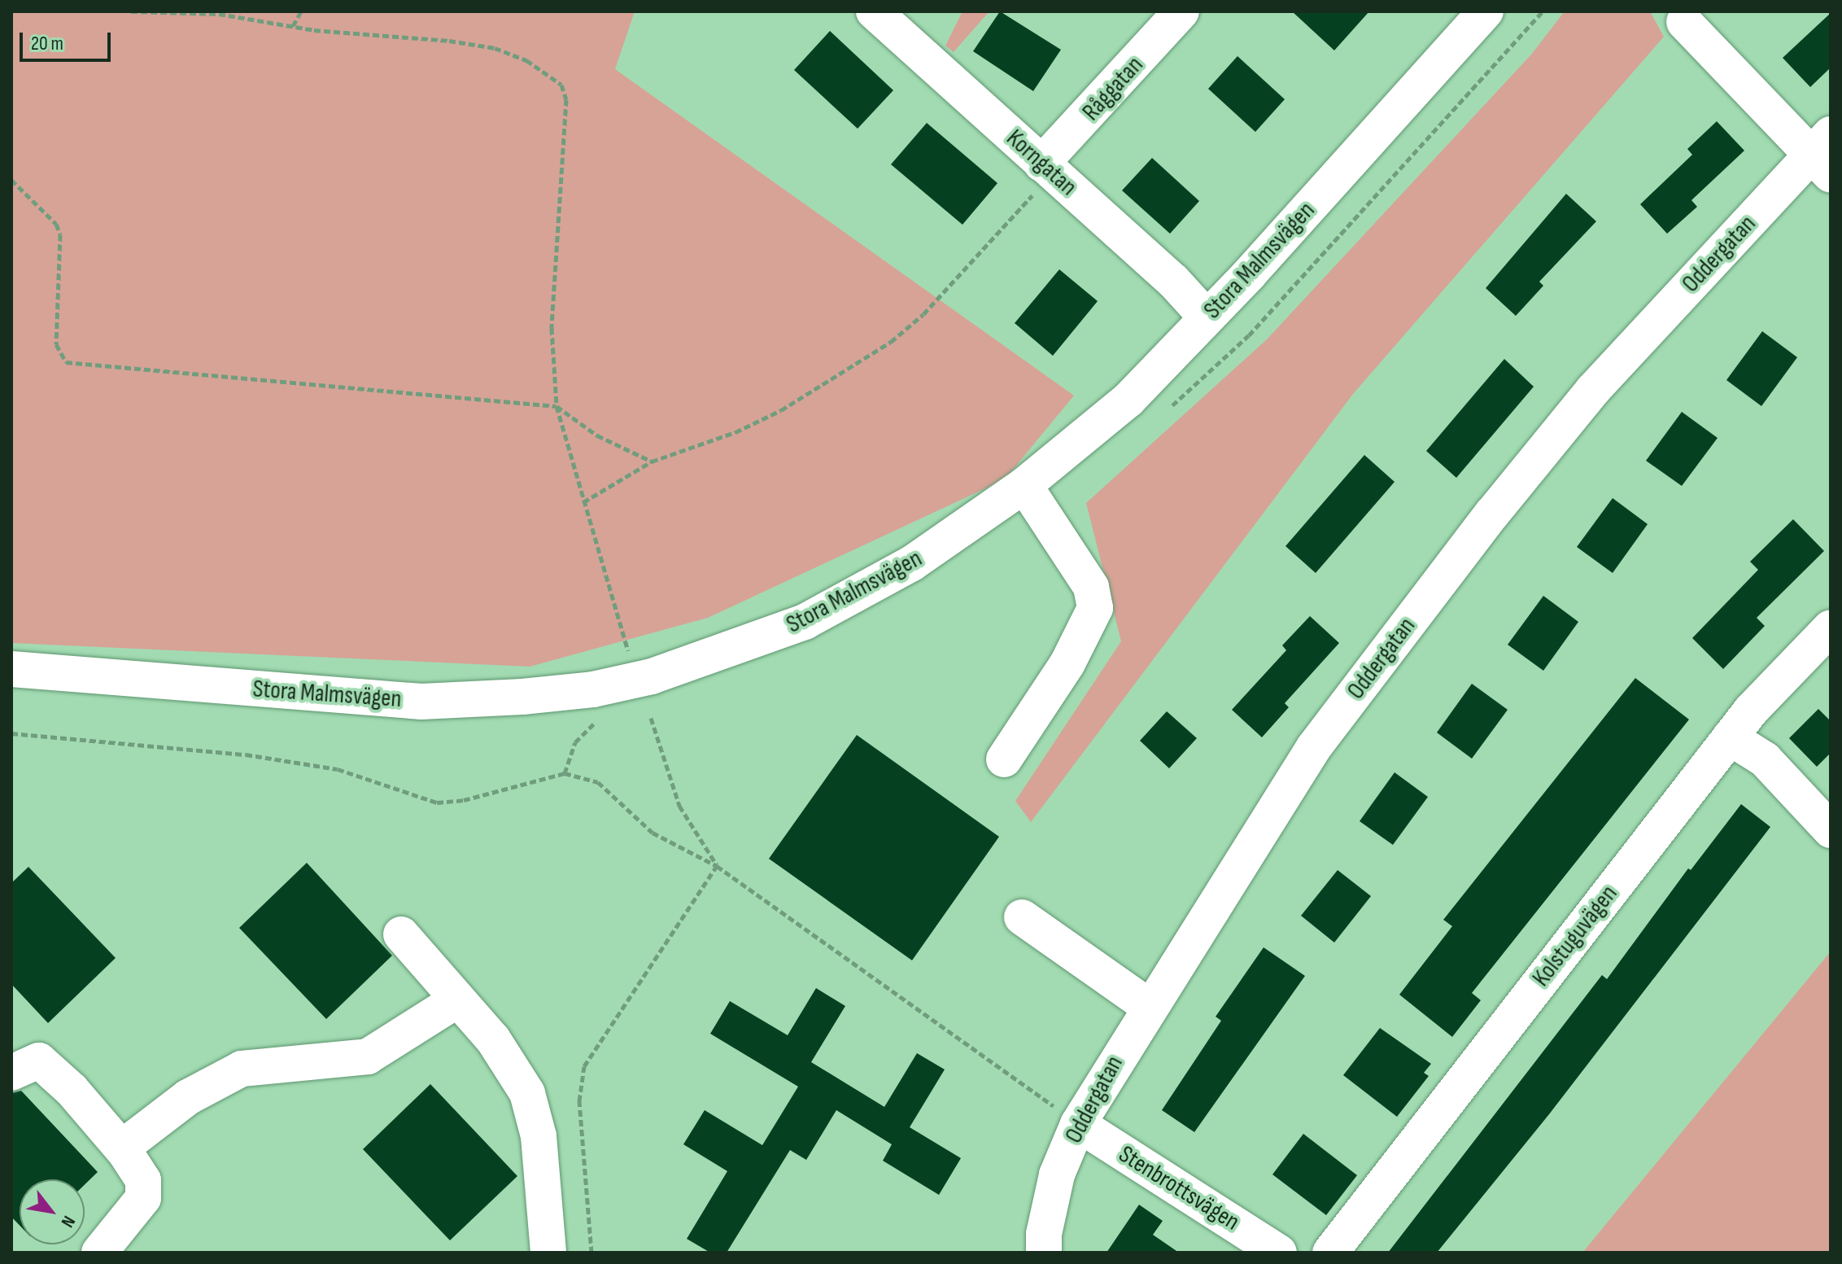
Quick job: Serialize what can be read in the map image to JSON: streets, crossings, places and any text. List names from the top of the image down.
{
  "streets": {
    "street": [
      "Råggatan",
      "Korngatan",
      "Oddergatan",
      "Stora Malmsvägen",
      "Kolstuguvägen",
      "Stenbrottsvägen"
    ]
  },
  "crossings": [
    ["Råggatan", "Korngatan"],
    ["Korngatan", "Stora Malmsvägen"],
    ["Oddergatan", "Stenbrottsvägen"]
  ],
  "scale_bar": "20 m",
  "north": "bottom right"
}
